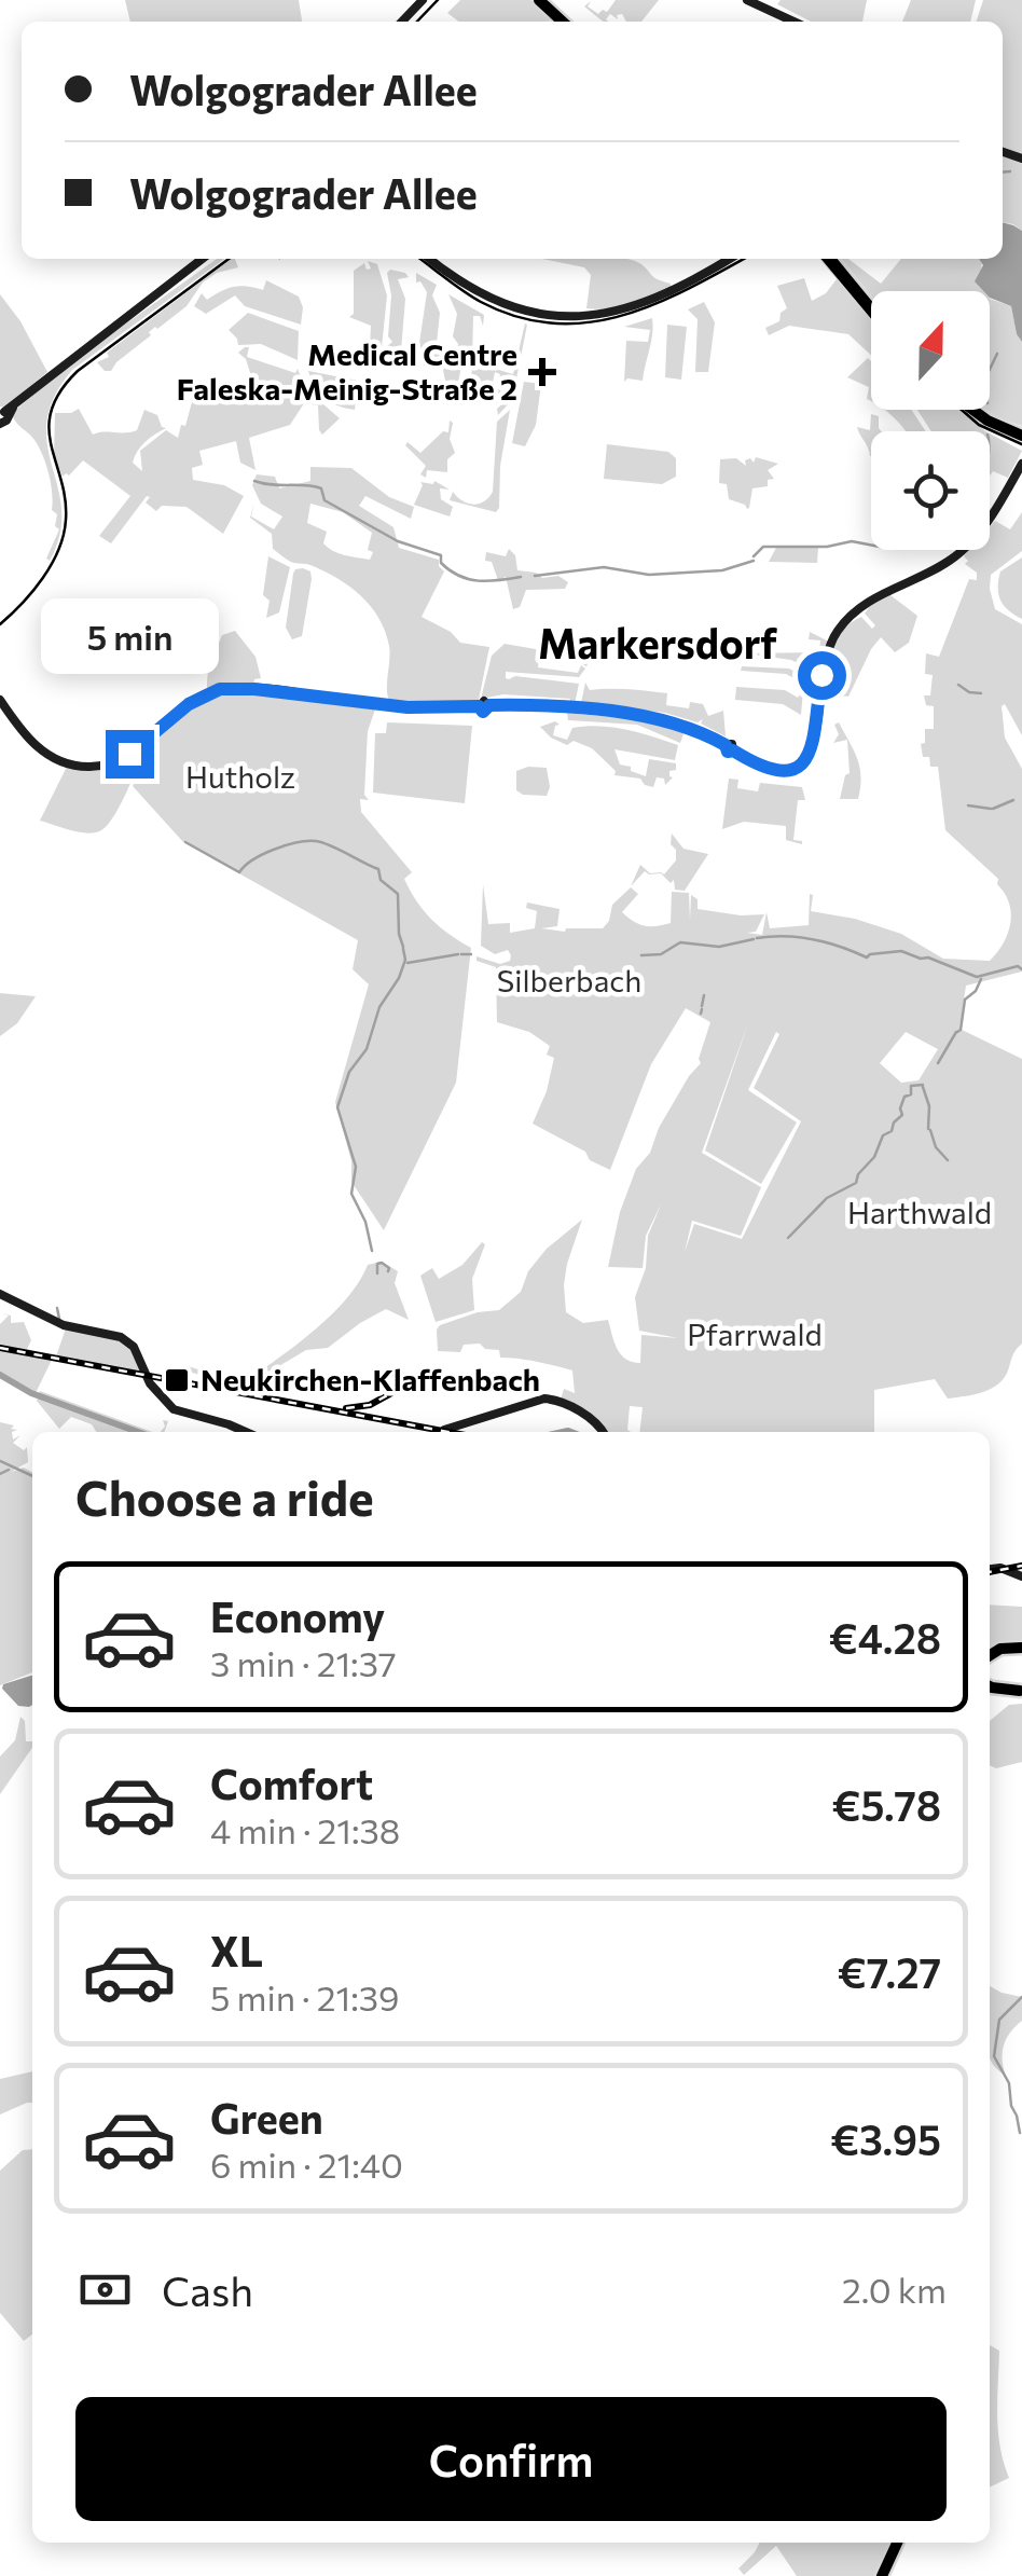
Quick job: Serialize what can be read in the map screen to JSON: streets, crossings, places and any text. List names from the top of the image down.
{
  "districts": ["Markersdorf"],
  "parks": [
    "Hutholz",
    "Silberbach",
    "Harthwald",
    "Pfarrwald"
  ],
  "places": {
    "health": ["Medical Centre Faleska-Meinig-Straße 2"],
    "transit": ["Neukirchen-Klaffenbach"]
  },
  "north": "top",
  "page": {
    "banner": ["Wolgograder Allee", "Wolgograder Allee"],
    "bubble": "5 min",
    "heading": "Choose a ride",
    "list": [
      {
        "name": "Economy",
        "note": "3 min · 21:37",
        "value": "€4.28"
      },
      {
        "name": "Comfort",
        "note": "4 min · 21:38",
        "value": "€5.78"
      },
      {
        "name": "XL",
        "note": "5 min · 21:39",
        "value": "€7.27"
      },
      {
        "name": "Green",
        "note": "6 min · 21:40",
        "value": "€3.95"
      }
    ],
    "pay": ["Cash", "2.0 km"],
    "buttons": "Confirm"
  }
}
